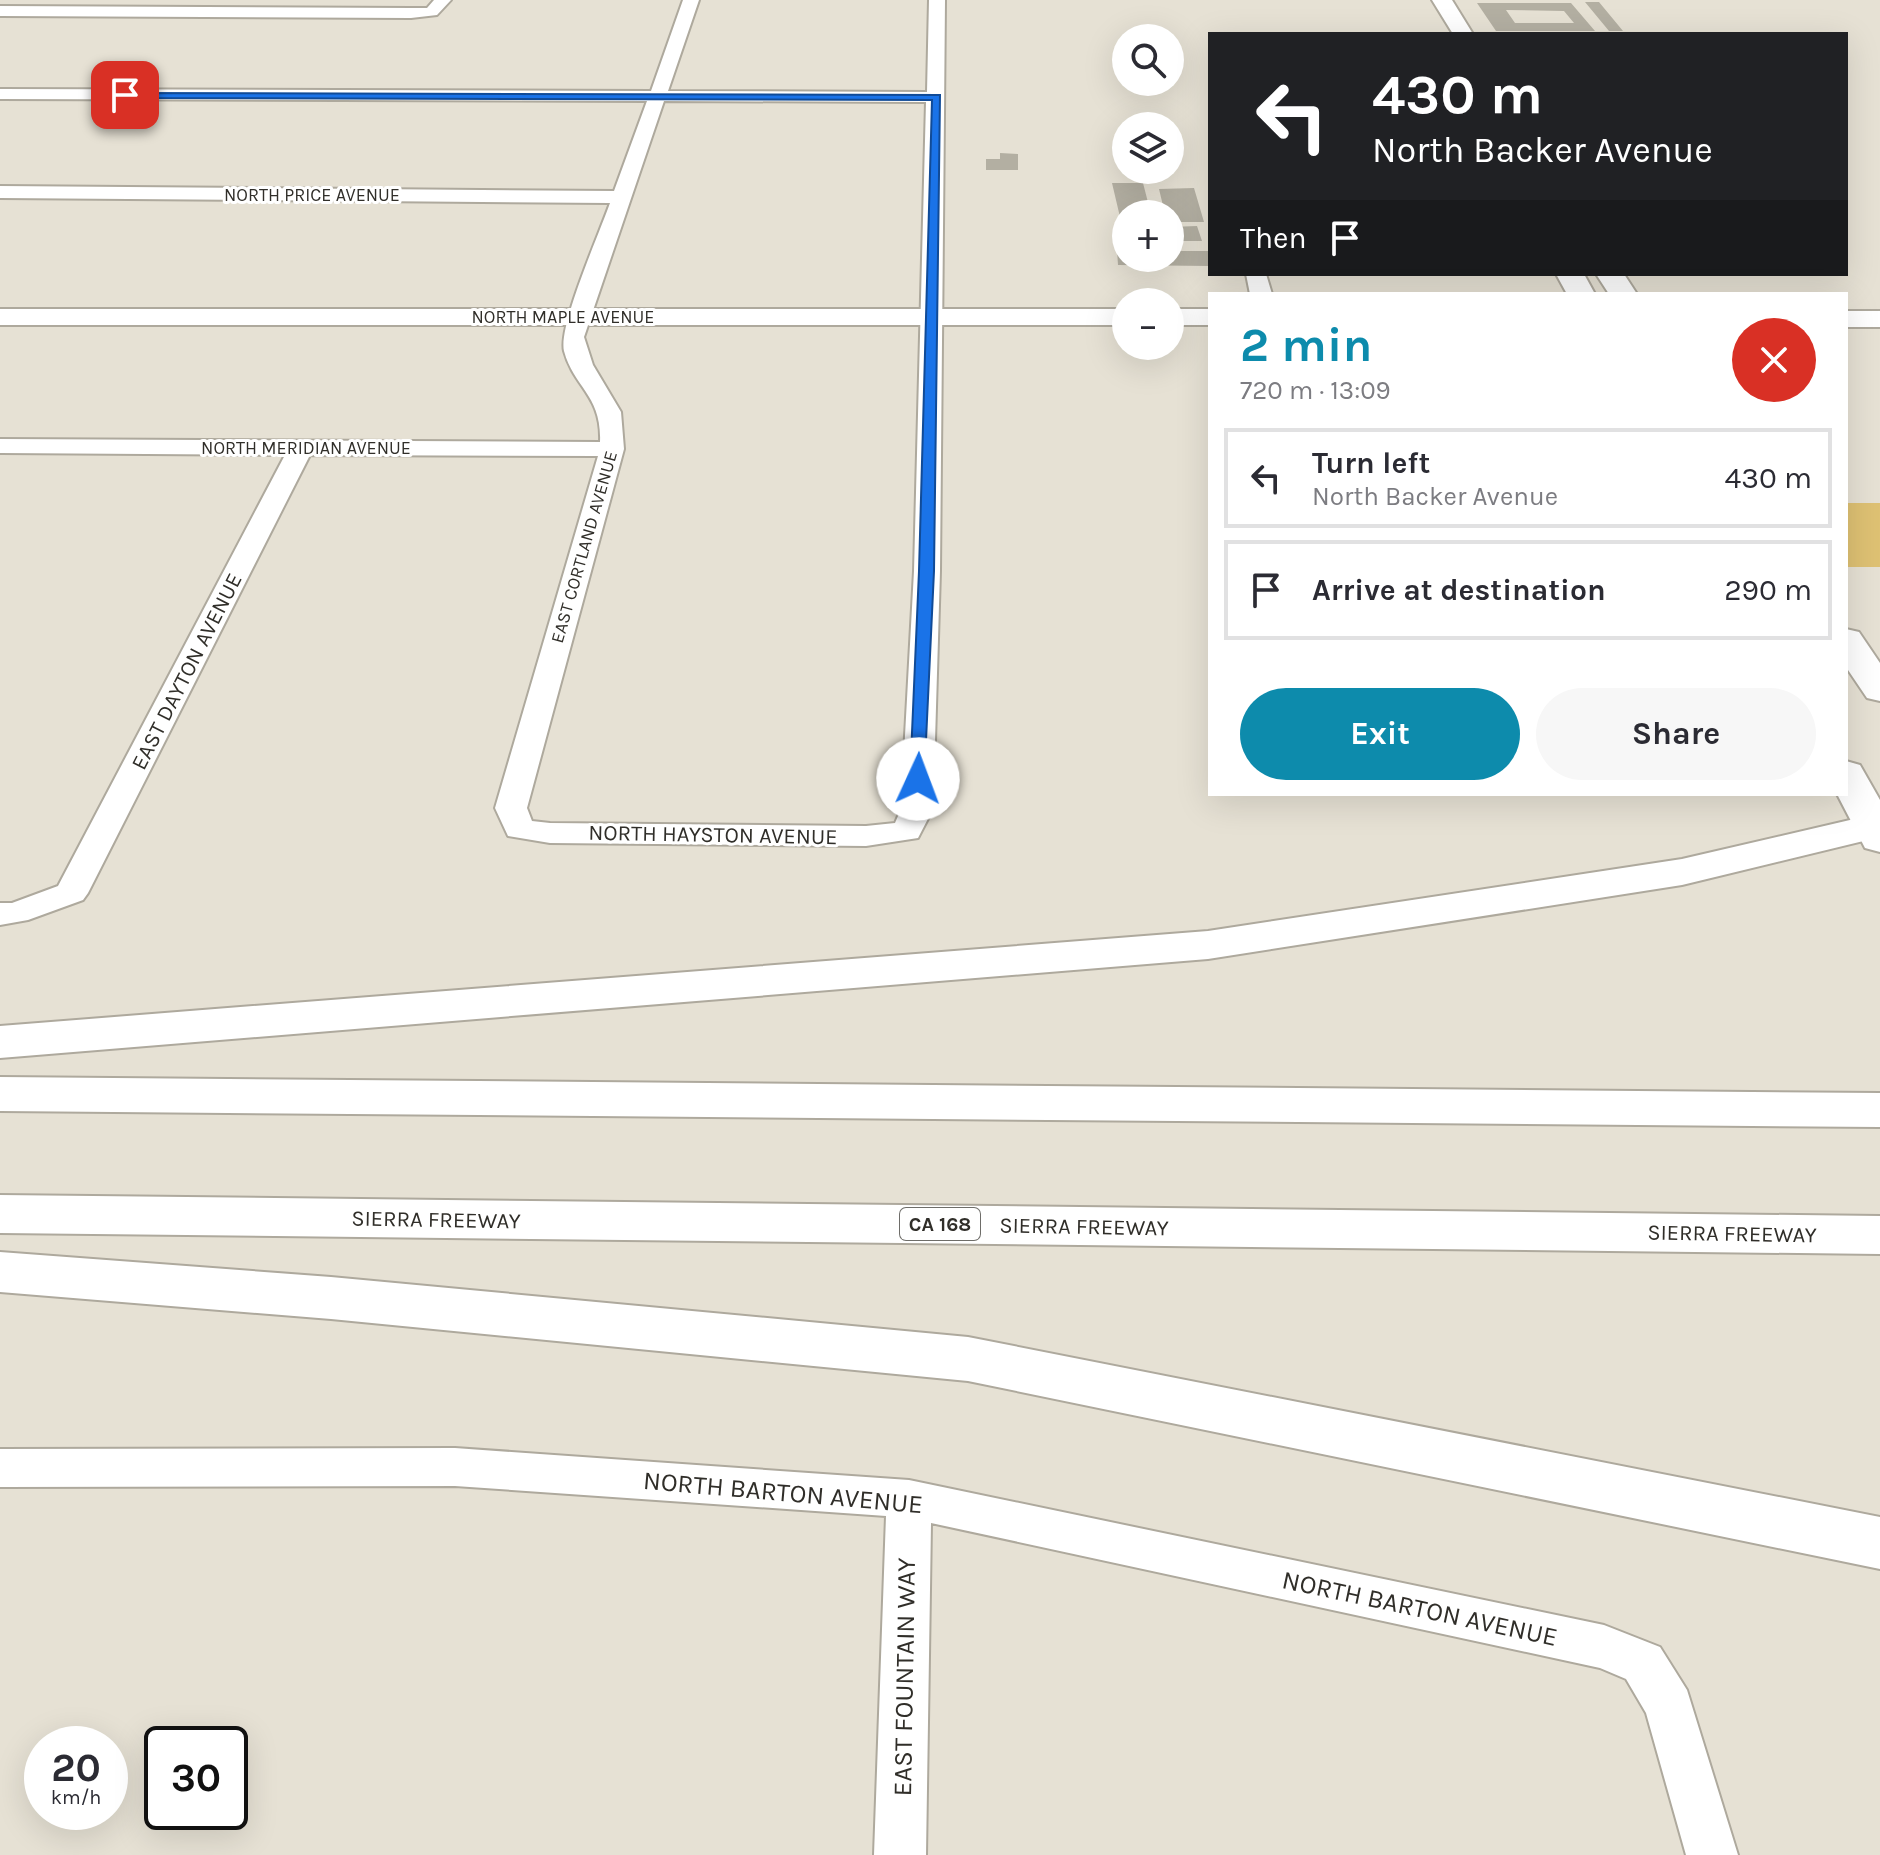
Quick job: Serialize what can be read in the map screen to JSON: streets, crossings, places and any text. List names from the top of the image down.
{
  "streets": {
    "main road": ["SIERRA FREEWAY", "CA 168"],
    "street": [
      "NORTH PRICE AVENUE",
      "NORTH MAPLE AVENUE",
      "NORTH MERIDIAN AVENUE",
      "EAST CORTLAND AVENUE",
      "EAST DAYTON AVENUE",
      "NORTH HAYSTON AVENUE",
      "NORTH BARTON AVENUE",
      "EAST FOUNTAIN WAY"
    ]
  },
  "crossings": [
    ["NORTH PRICE AVENUE", "EAST CORTLAND AVENUE"],
    ["NORTH MAPLE AVENUE", "EAST CORTLAND AVENUE"],
    ["NORTH MAPLE AVENUE", "NORTH HAYSTON AVENUE"],
    ["NORTH MERIDIAN AVENUE", "EAST CORTLAND AVENUE"],
    ["NORTH MERIDIAN AVENUE", "EAST DAYTON AVENUE"],
    ["EAST CORTLAND AVENUE", "NORTH HAYSTON AVENUE"],
    ["NORTH BARTON AVENUE", "EAST FOUNTAIN WAY"]
  ],
  "page": {
    "map_buttons": ["+", "−"],
    "turn": ["430 m", "North Backer Avenue"],
    "then": "Then",
    "heading": ["2 min", "720 m · 13:09"],
    "list": [
      {
        "name": "Turn left",
        "note": "North Backer Avenue",
        "value": "430 m"
      },
      {
        "name": "Arrive at destination",
        "value": "290 m"
      }
    ],
    "buttons": ["Exit", "Share"],
    "speed": "20 km/h",
    "limit": "30"
  }
}
